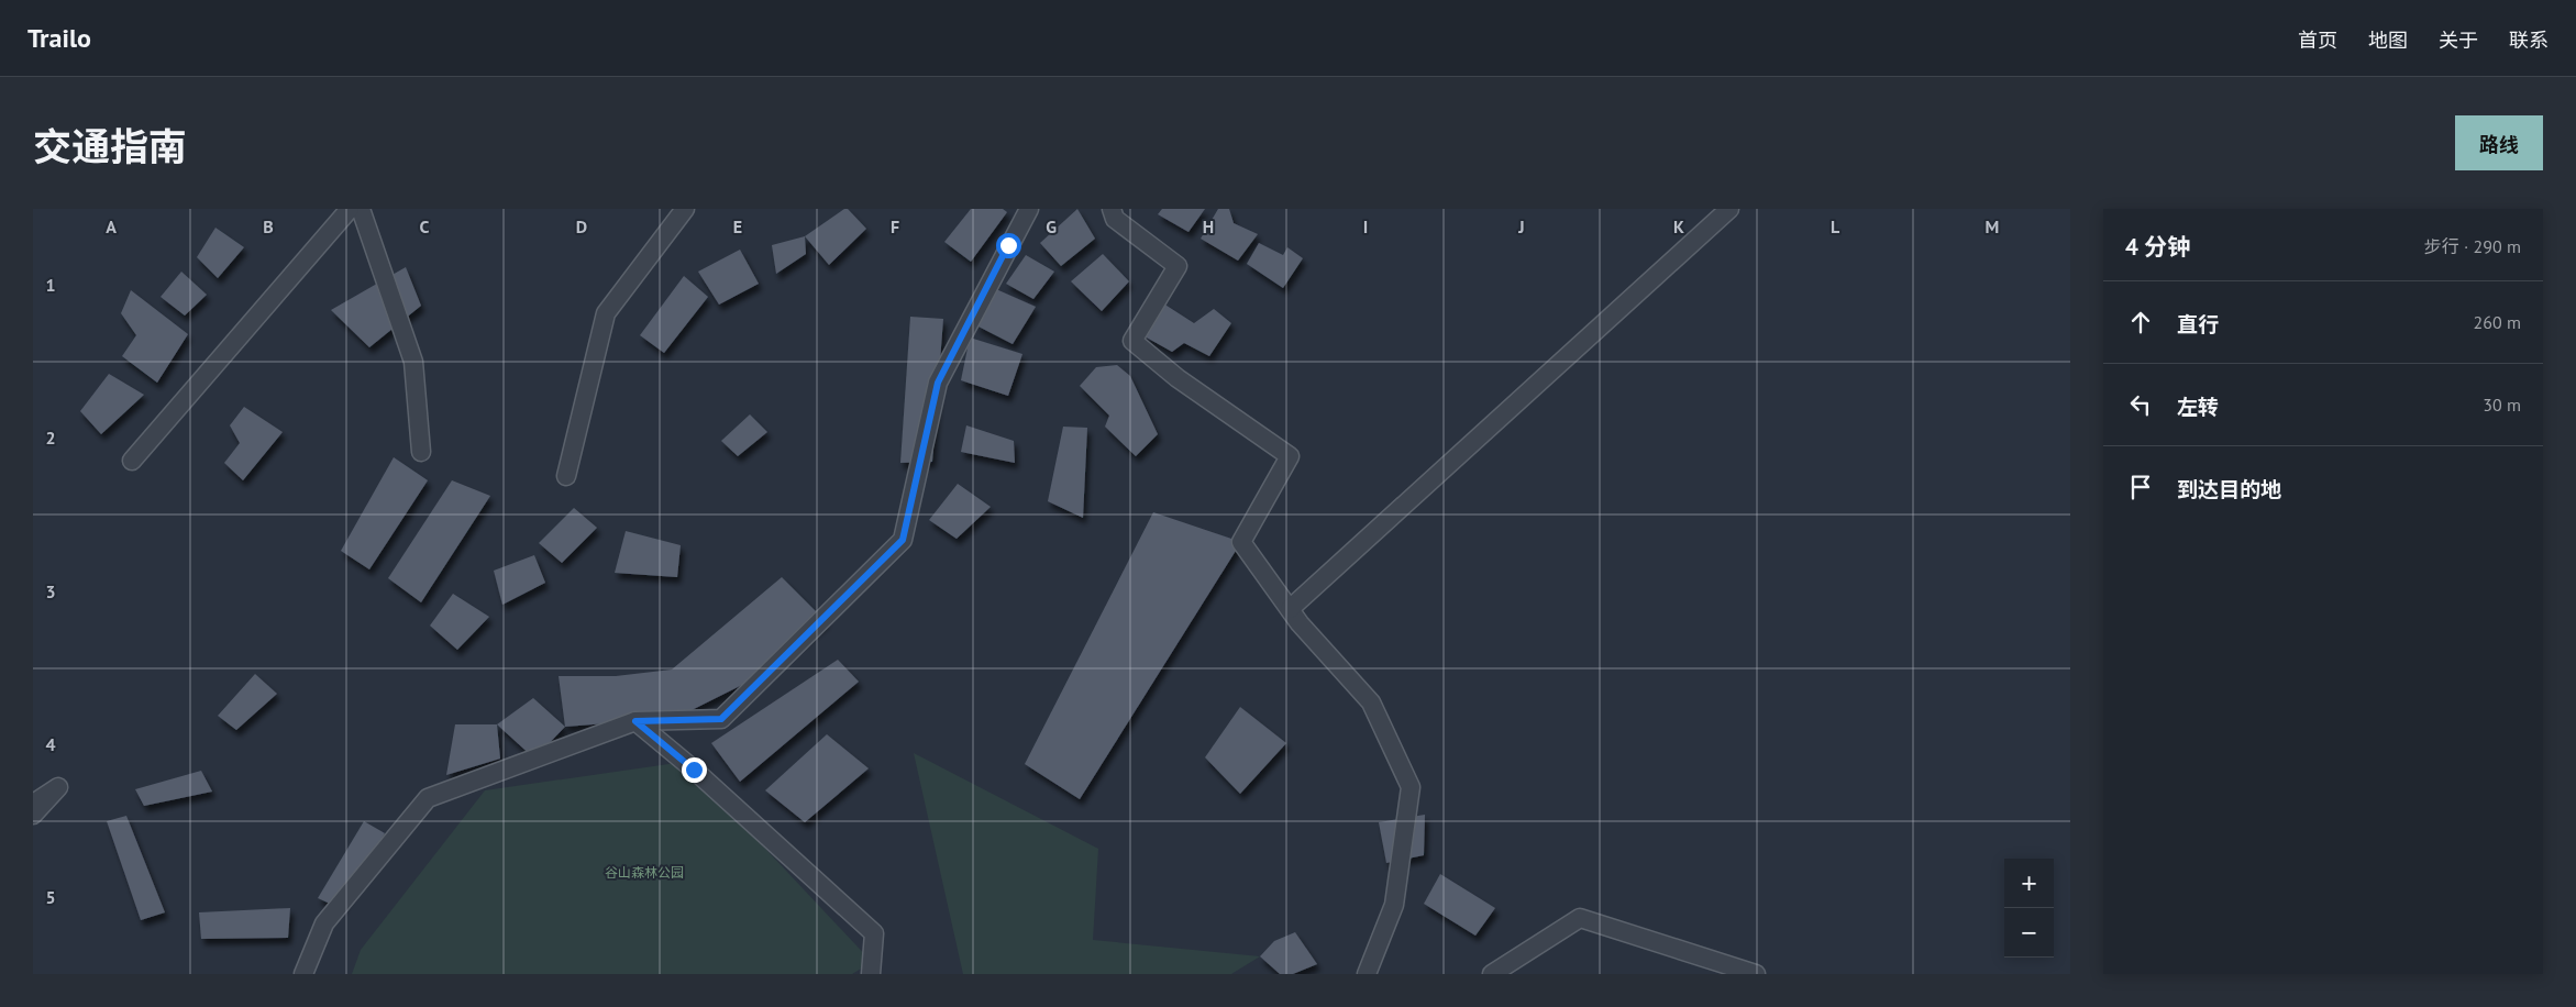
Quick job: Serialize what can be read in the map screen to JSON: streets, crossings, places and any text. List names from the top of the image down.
{
  "parks": ["谷山森林公园"],
  "page": {
    "header": "Trailo",
    "nav": [
      "首页",
      "地图",
      "关于",
      "联系"
    ],
    "title": "交通指南",
    "buttons": "路线",
    "heading": ["4 分钟", "步行 · 290 m"],
    "list": [
      ["直行", "260 m"],
      ["左转", "30 m"],
      "到达目的地"
    ],
    "map_buttons": ["+", "−"]
  },
  "grid": {
    "columns": [
      "A",
      "B",
      "C",
      "D",
      "E",
      "F",
      "G",
      "H",
      "I",
      "J",
      "K",
      "L",
      "M"
    ],
    "rows": [
      "1",
      "2",
      "3",
      "4",
      "5"
    ]
  }
}
